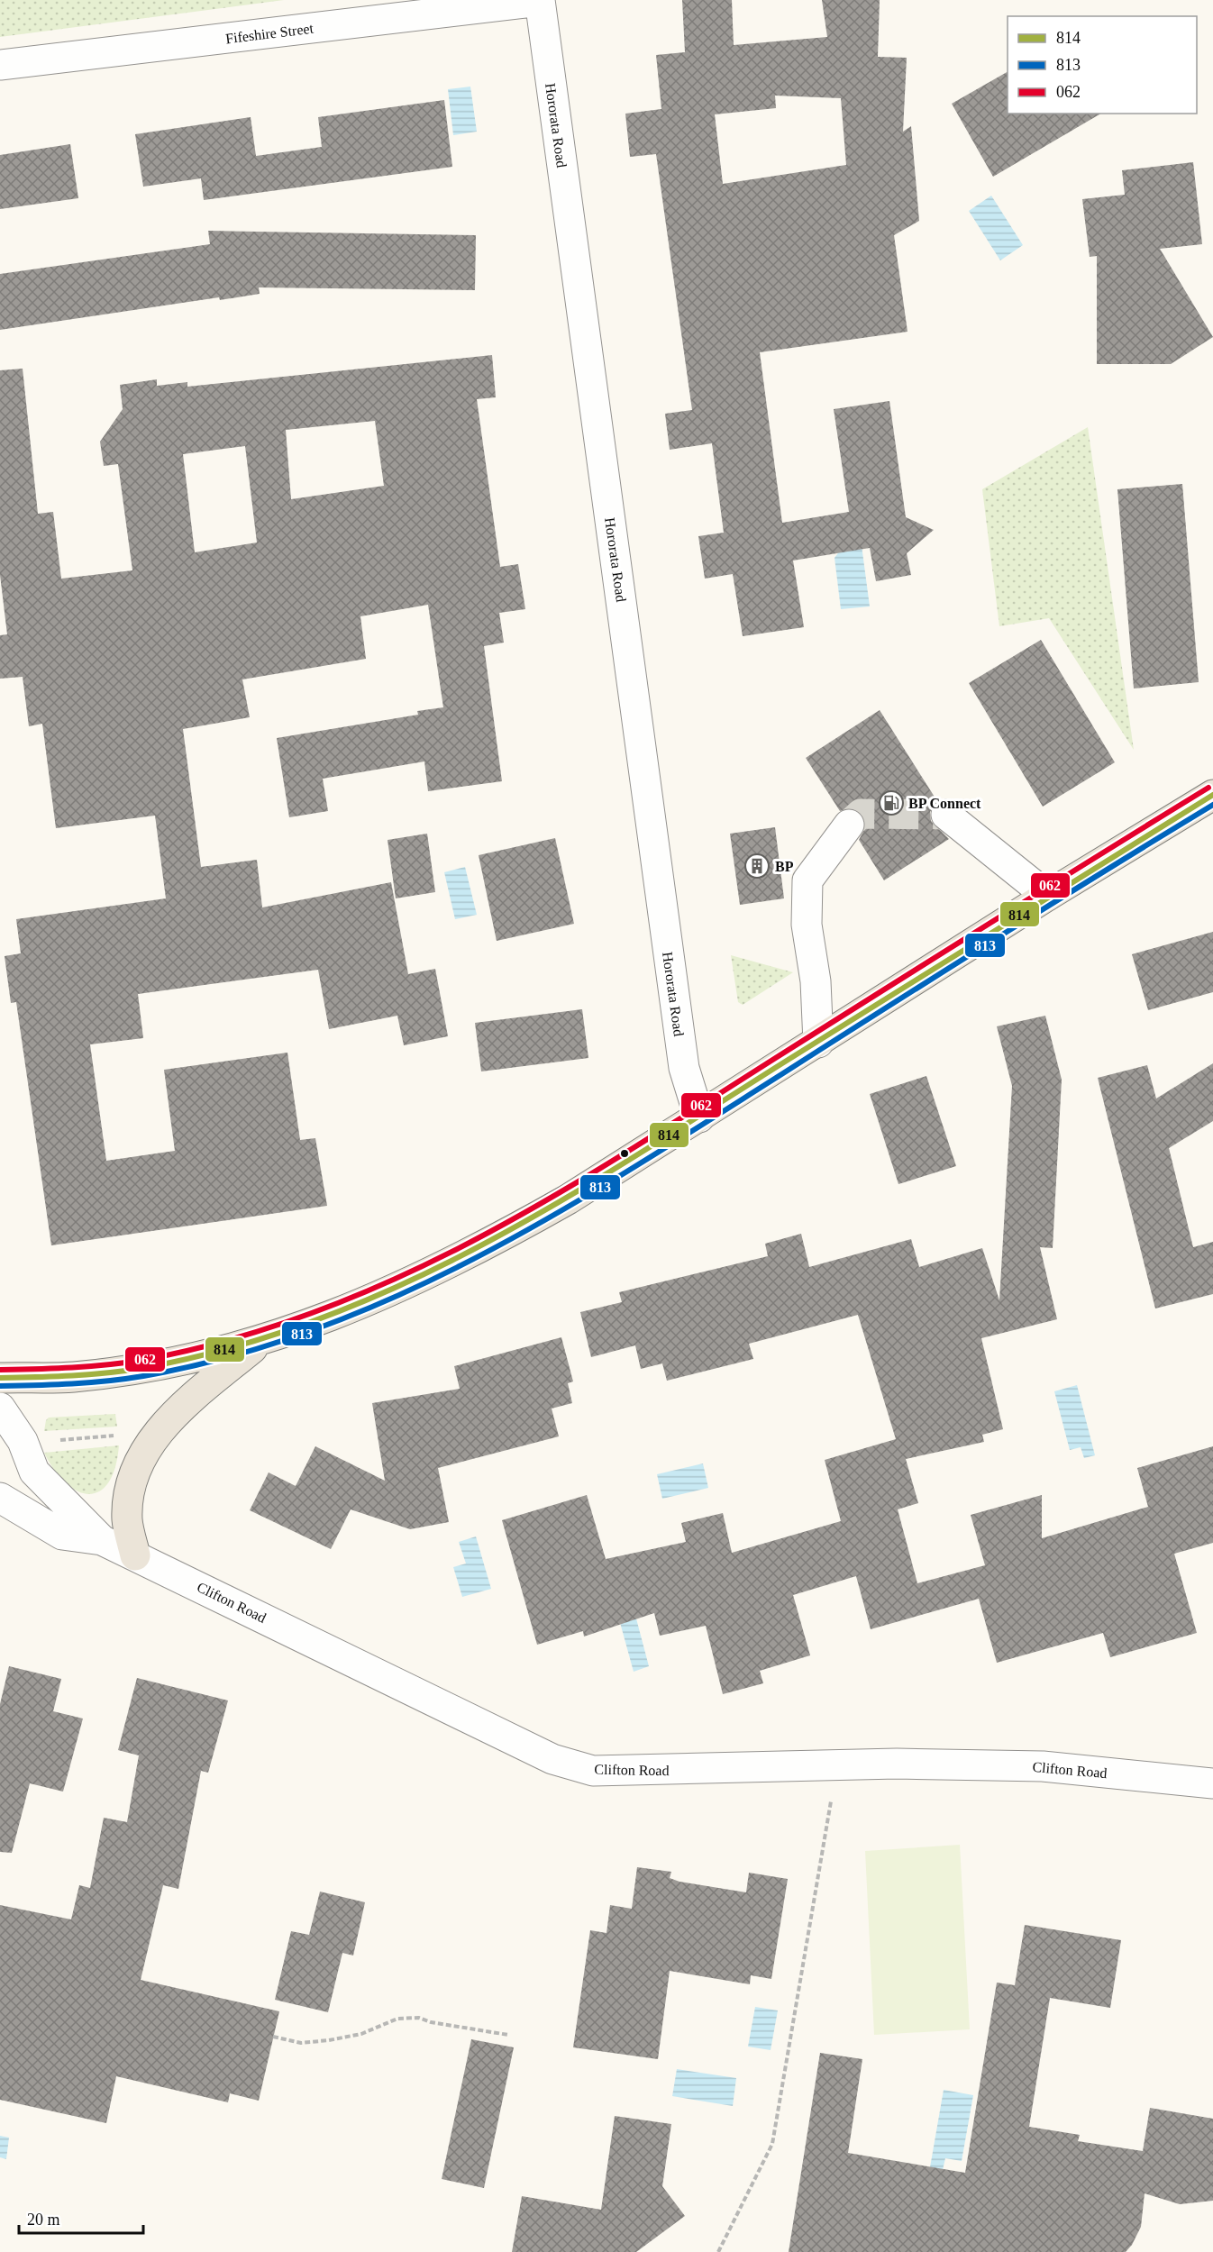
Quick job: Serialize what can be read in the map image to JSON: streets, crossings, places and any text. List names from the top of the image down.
{
  "streets": {
    "street": ["Fifeshire Street", "Hororata Road", "Clifton Road"]
  },
  "crossings": [
    ["Fifeshire Street", "Hororata Road"]
  ],
  "places": {
    "fuel station": ["BP Connect"],
    "building": ["BP"]
  },
  "lines": ["transit line 062", "transit line 814", "transit line 813"],
  "legend": ["814", "813", "062"],
  "scale_bar": "20 m"
}
